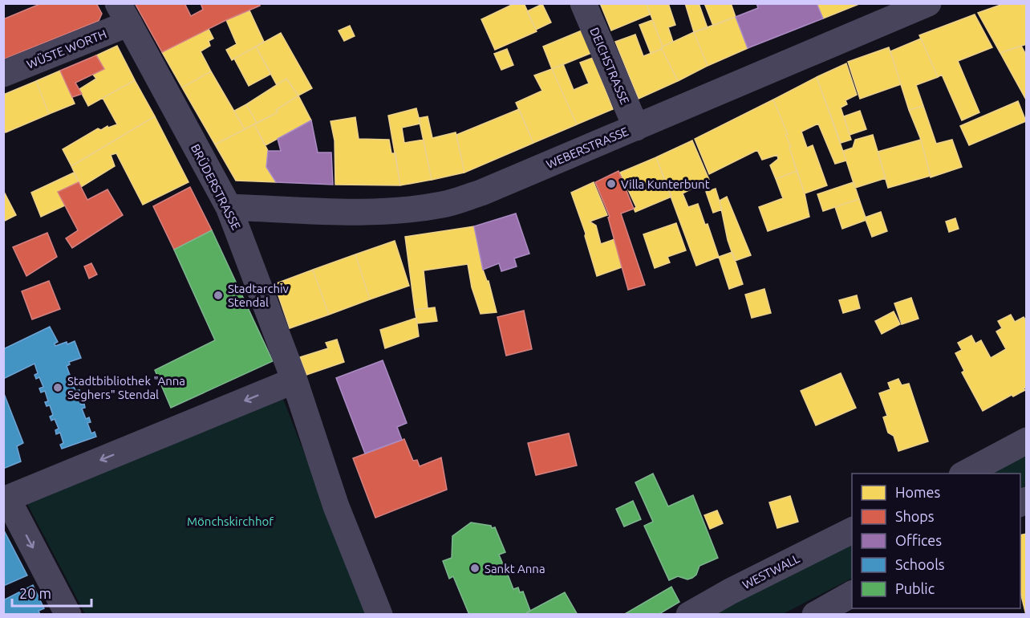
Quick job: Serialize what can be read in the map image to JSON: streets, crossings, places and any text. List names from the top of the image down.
{
  "streets": {
    "street": [
      "WÜSTE WORTH",
      "DEICHSTRASSE",
      "WEBERSTRASSE",
      "BRÜDERSTRASSE",
      "WESTWALL"
    ]
  },
  "crossings": [
    ["WÜSTE WORTH", "BRÜDERSTRASSE"],
    ["DEICHSTRASSE", "WEBERSTRASSE"],
    ["WEBERSTRASSE", "BRÜDERSTRASSE"]
  ],
  "parks": ["Mönchskirchhof"],
  "places": [
    "Villa Kunterbunt",
    "Stadtarchiv Stendal",
    "Stadtbibliothek \"Anna Seghers\" Stendal",
    "Sankt Anna"
  ],
  "legend": [
    "Homes",
    "Shops",
    "Offices",
    "Schools",
    "Public"
  ],
  "scale_bar": "20 m"
}
